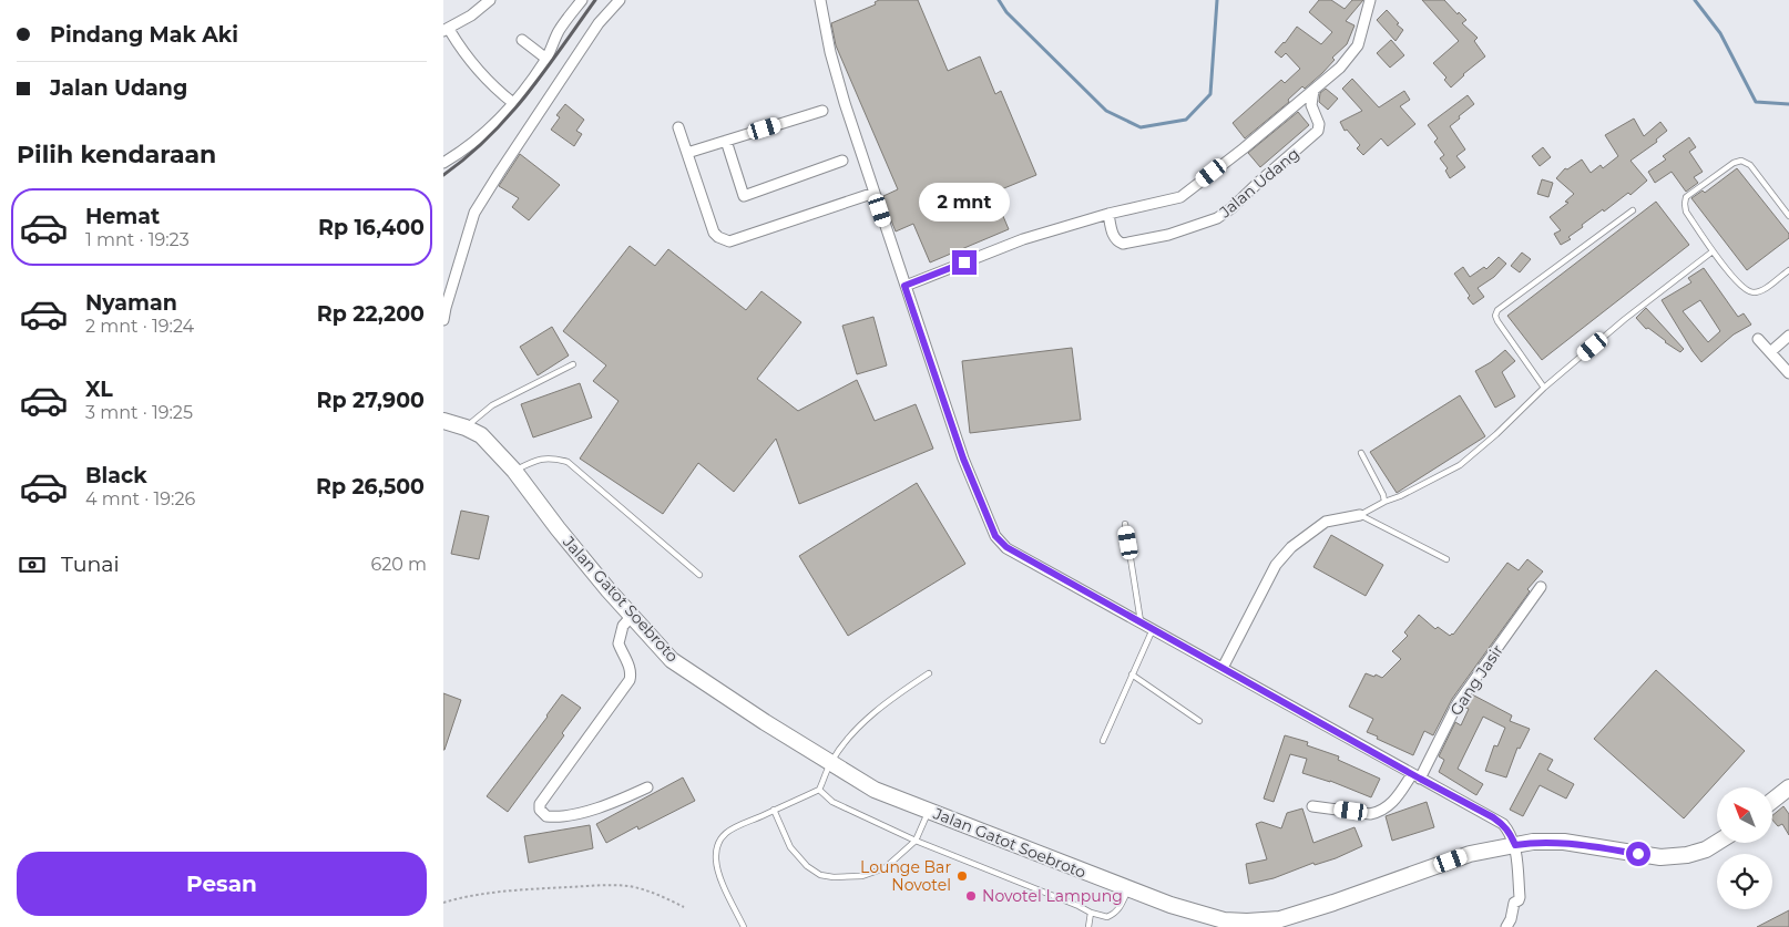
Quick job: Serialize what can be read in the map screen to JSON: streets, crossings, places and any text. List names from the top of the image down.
{
  "streets": {
    "main road": ["Jalan Gatot Soebroto"],
    "street": ["Jalan Udang", "Gang Jasir"]
  },
  "places": ["Lounge Bar Novotel", "Novotel Lampung"],
  "north": "top left",
  "page": {
    "banner": ["Pindang Mak Aki", "Jalan Udang"],
    "heading": "Pilih kendaraan",
    "bubble": "2 mnt",
    "list": [
      {
        "name": "Hemat",
        "note": "1 mnt · 19:23",
        "value": "Rp 16,400"
      },
      {
        "name": "Nyaman",
        "note": "2 mnt · 19:24",
        "value": "Rp 22,200"
      },
      {
        "name": "XL",
        "note": "3 mnt · 19:25",
        "value": "Rp 27,900"
      },
      {
        "name": "Black",
        "note": "4 mnt · 19:26",
        "value": "Rp 26,500"
      }
    ],
    "pay": ["Tunai", "620 m"],
    "buttons": "Pesan"
  }
}
